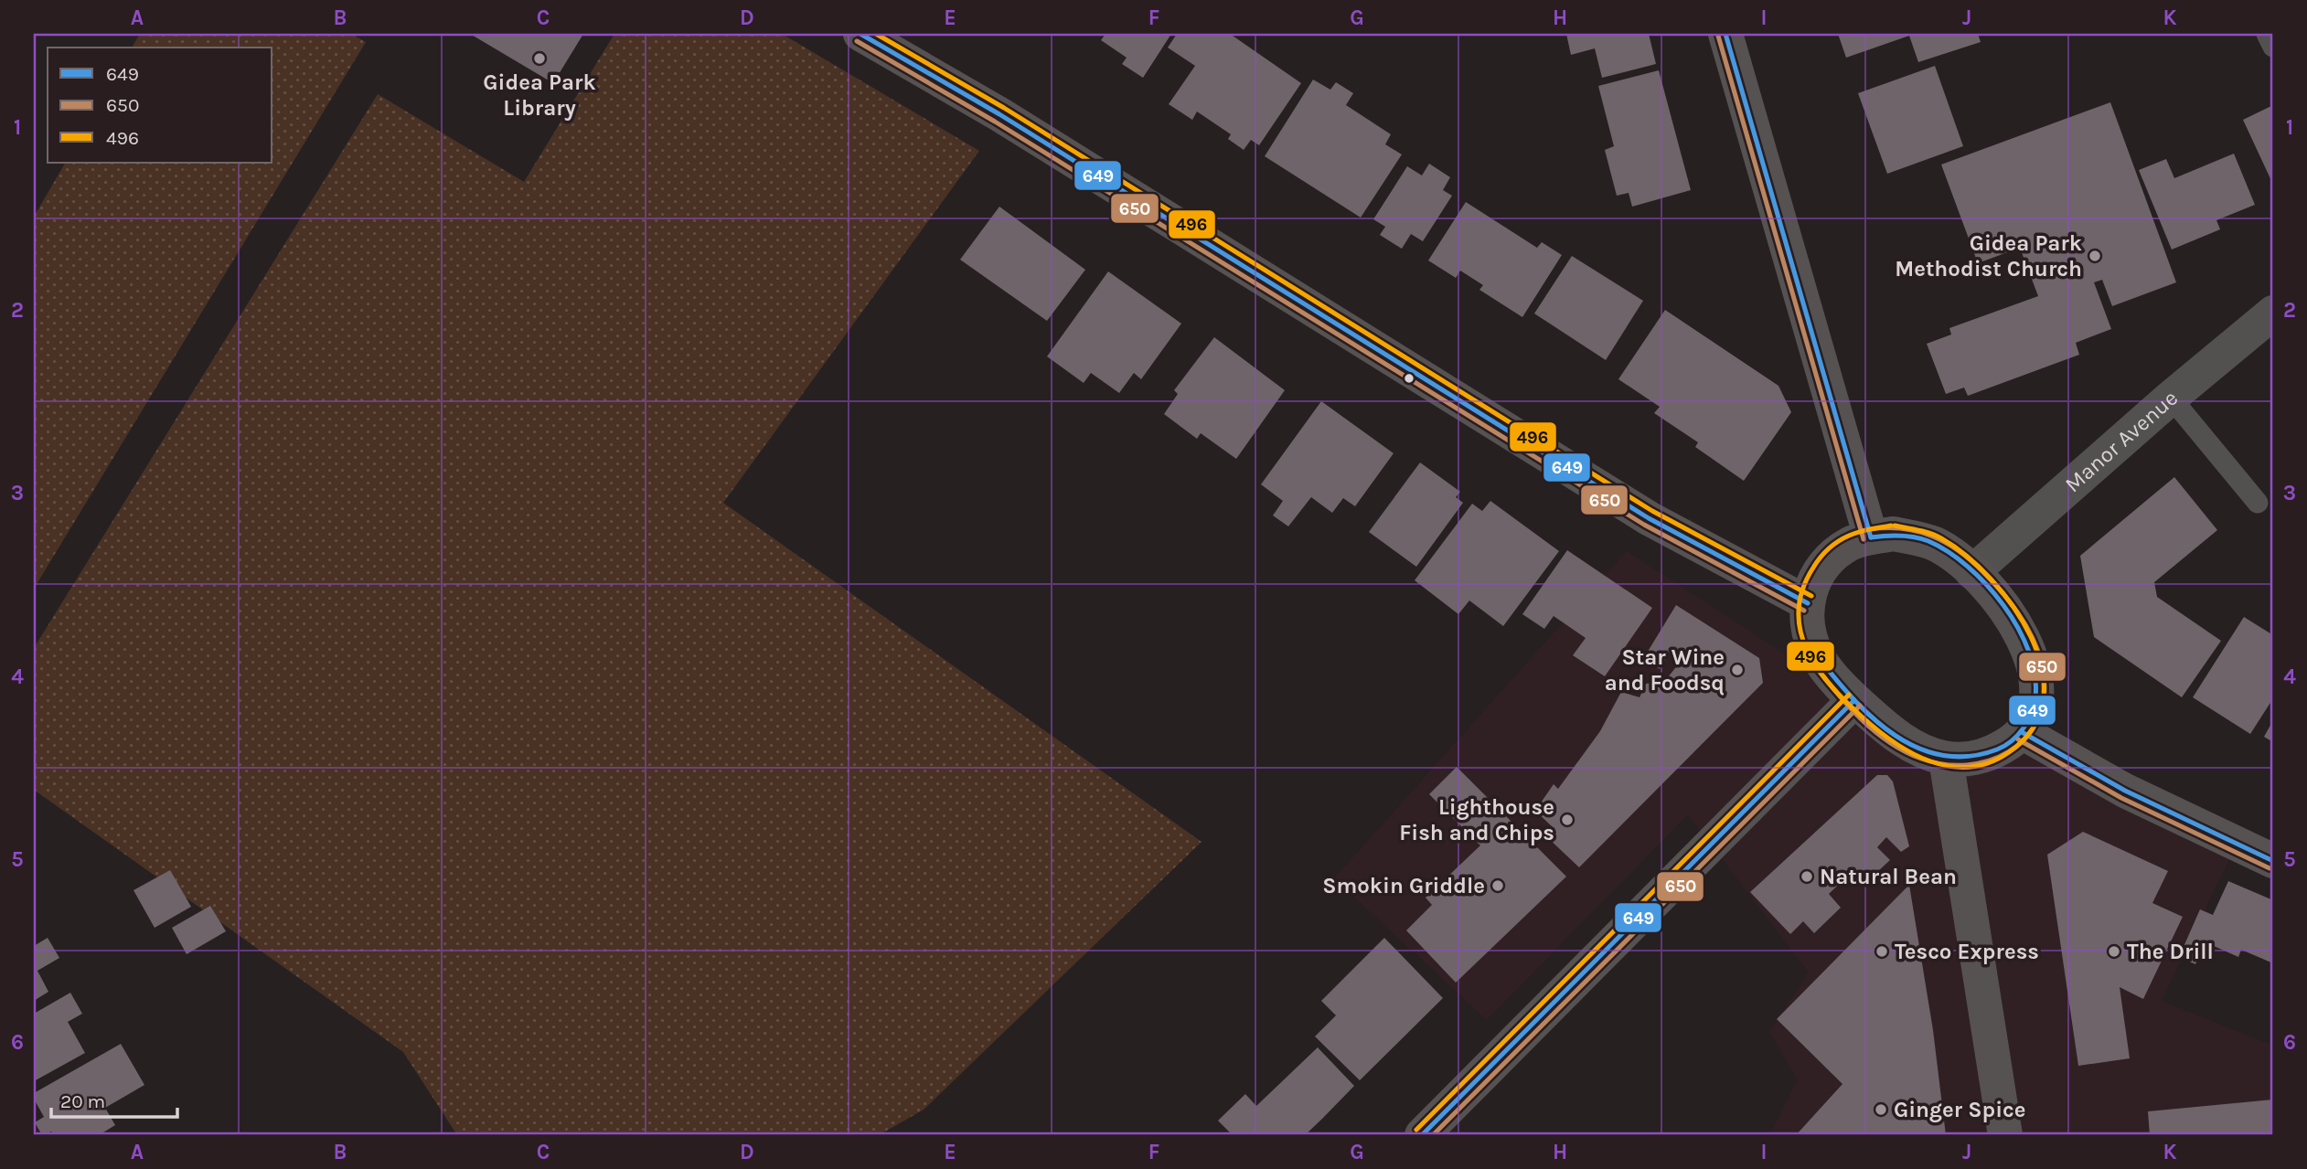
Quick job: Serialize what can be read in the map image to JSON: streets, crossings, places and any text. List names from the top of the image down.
{
  "streets": {
    "street": ["Manor Avenue"]
  },
  "places": [
    "Gidea Park Library",
    "Gidea Park Methodist Church",
    "Star Wine and Foodsq",
    "Lighthouse Fish and Chips",
    "Natural Bean",
    "Smokin Griddle",
    "Tesco Express",
    "The Drill",
    "Ginger Spice"
  ],
  "lines": ["transit line 649", "transit line 496", "transit line 650"],
  "legend": ["649", "650", "496"],
  "scale_bar": "20 m",
  "grid": {
    "columns": [
      "A",
      "B",
      "C",
      "D",
      "E",
      "F",
      "G",
      "H",
      "I",
      "J",
      "K"
    ],
    "rows": [
      "1",
      "2",
      "3",
      "4",
      "5",
      "6"
    ]
  }
}
